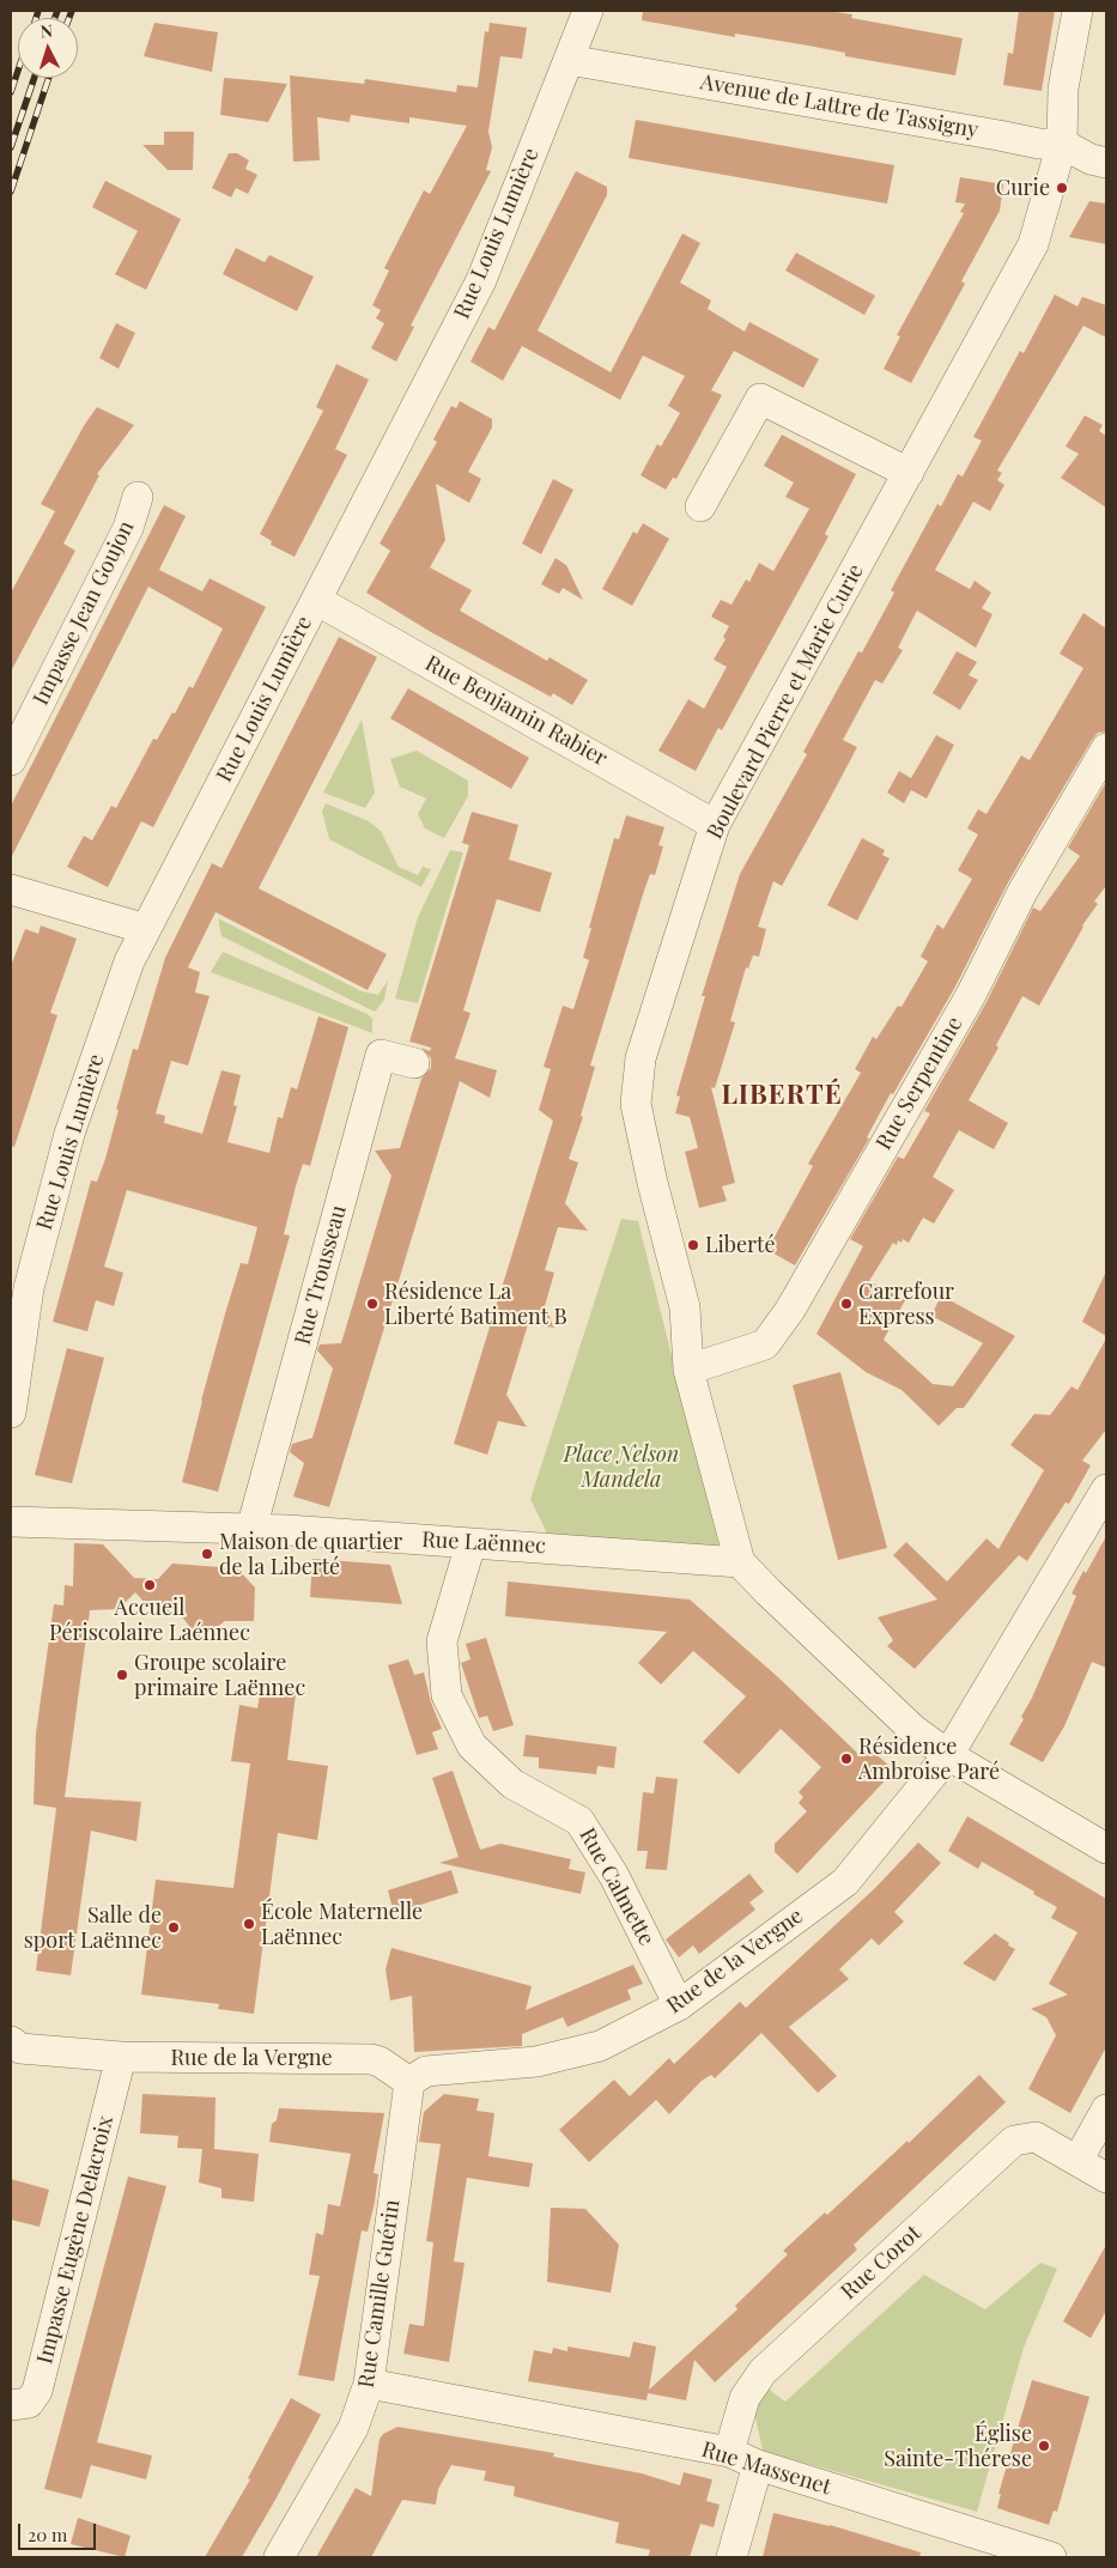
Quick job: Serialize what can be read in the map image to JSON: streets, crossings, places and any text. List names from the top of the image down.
{
  "streets": {
    "street": [
      "Avenue de Lattre de Tassigny",
      "Rue Louis Lumière",
      "Impasse Jean Goujon",
      "Boulevard Pierre et Marie Curie",
      "Rue Benjamin Rabier",
      "Rue Serpentine",
      "Rue Trousseau",
      "Rue Laënnec",
      "Rue Calmette",
      "Rue de la Vergne",
      "Impasse Eugène Delacroix",
      "Rue Corot",
      "Rue Camille Guérin",
      "Rue Massenet"
    ]
  },
  "crossings": [
    ["Avenue de Lattre de Tassigny", "Rue Louis Lumière"],
    ["Avenue de Lattre de Tassigny", "Boulevard Pierre et Marie Curie"],
    ["Rue Louis Lumière", "Rue Benjamin Rabier"],
    ["Boulevard Pierre et Marie Curie", "Rue Benjamin Rabier"],
    ["Boulevard Pierre et Marie Curie", "Rue Serpentine"],
    ["Boulevard Pierre et Marie Curie", "Rue Laënnec"],
    ["Rue Trousseau", "Rue Laënnec"],
    ["Rue Laënnec", "Rue Calmette"],
    ["Rue Calmette", "Rue de la Vergne"],
    ["Rue de la Vergne", "Impasse Eugène Delacroix"],
    ["Rue de la Vergne", "Rue Camille Guérin"],
    ["Rue Corot", "Rue Massenet"],
    ["Rue Camille Guérin", "Rue Massenet"]
  ],
  "districts": ["LIBERTÉ"],
  "parks": ["Place Nelson Mandela"],
  "places": [
    "Curie",
    "Liberté",
    "Résidence La Liberté Batiment B",
    "Carrefour Express",
    "Maison de quartier de la Liberté",
    "Accueil Périscolaire Laénnec",
    "Groupe scolaire primaire Laënnec",
    "Résidence Ambroise Paré",
    "École Maternelle Laënnec",
    "Salle de sport Laënnec",
    "Église Sainte-Thérese"
  ],
  "scale_bar": "20 m",
  "north": "top"
}
